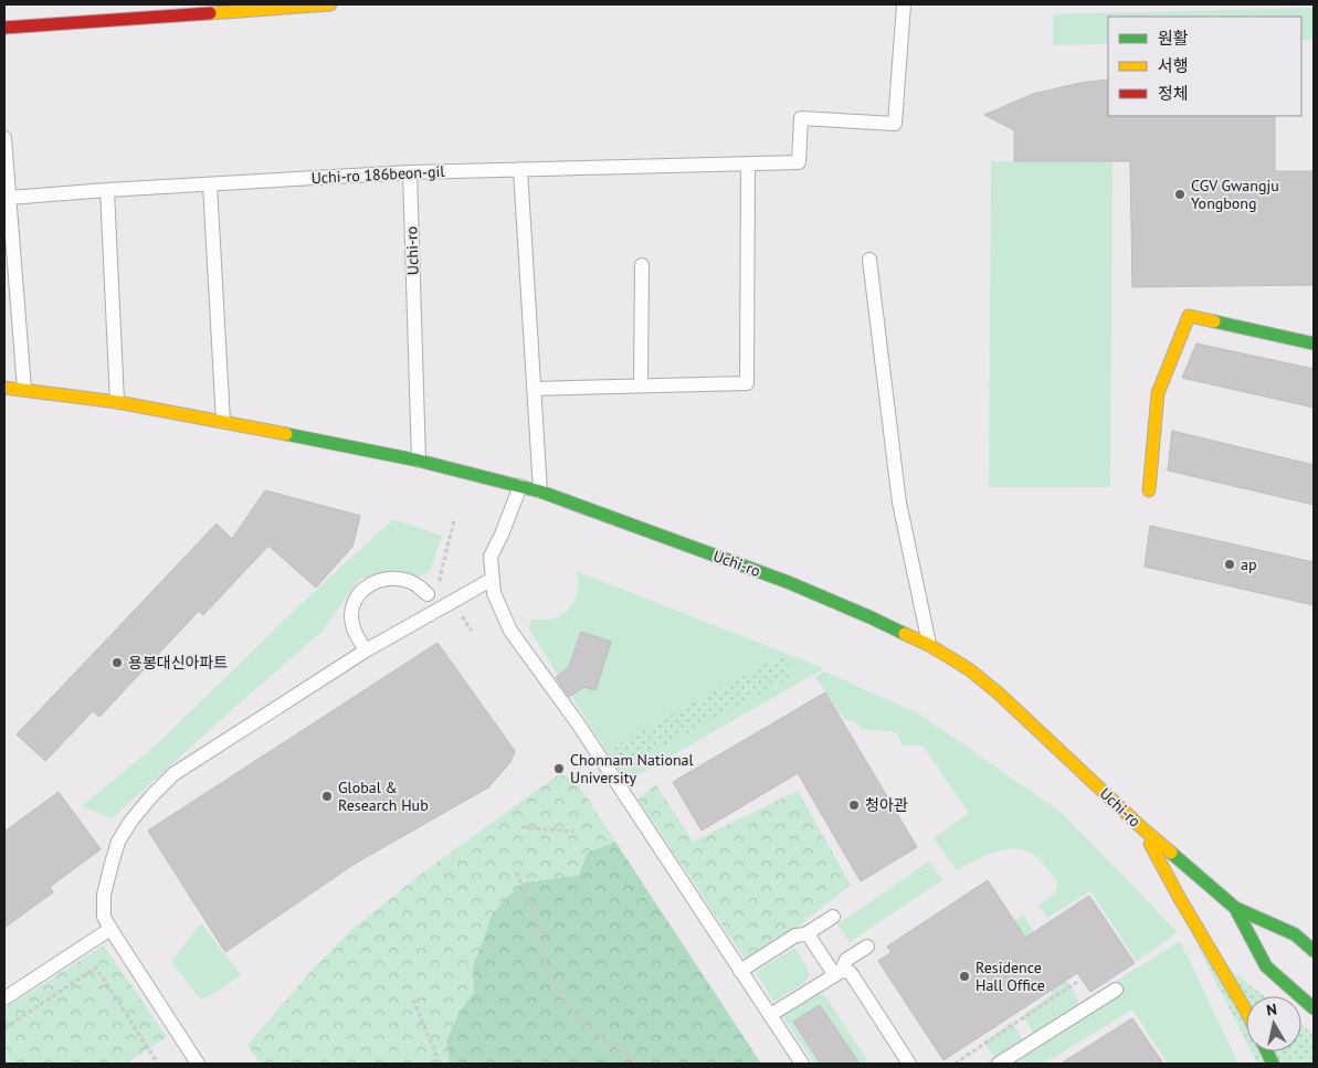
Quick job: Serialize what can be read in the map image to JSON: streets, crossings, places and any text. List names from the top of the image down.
{
  "streets": {
    "main road": ["Uchi-ro"],
    "lane": ["Uchi-ro 186beon-gil"]
  },
  "crossings": [
    ["Uchi-ro 186beon-gil", "Uchi-ro"]
  ],
  "places": [
    "CGV Gwangju Yongbong",
    "ap",
    "용봉대신아파트",
    "Chonnam National University",
    "Global & Research Hub",
    "청아관",
    "Residence Hall Office"
  ],
  "legend": ["원활", "서행", "정체"],
  "north": "top"
}
